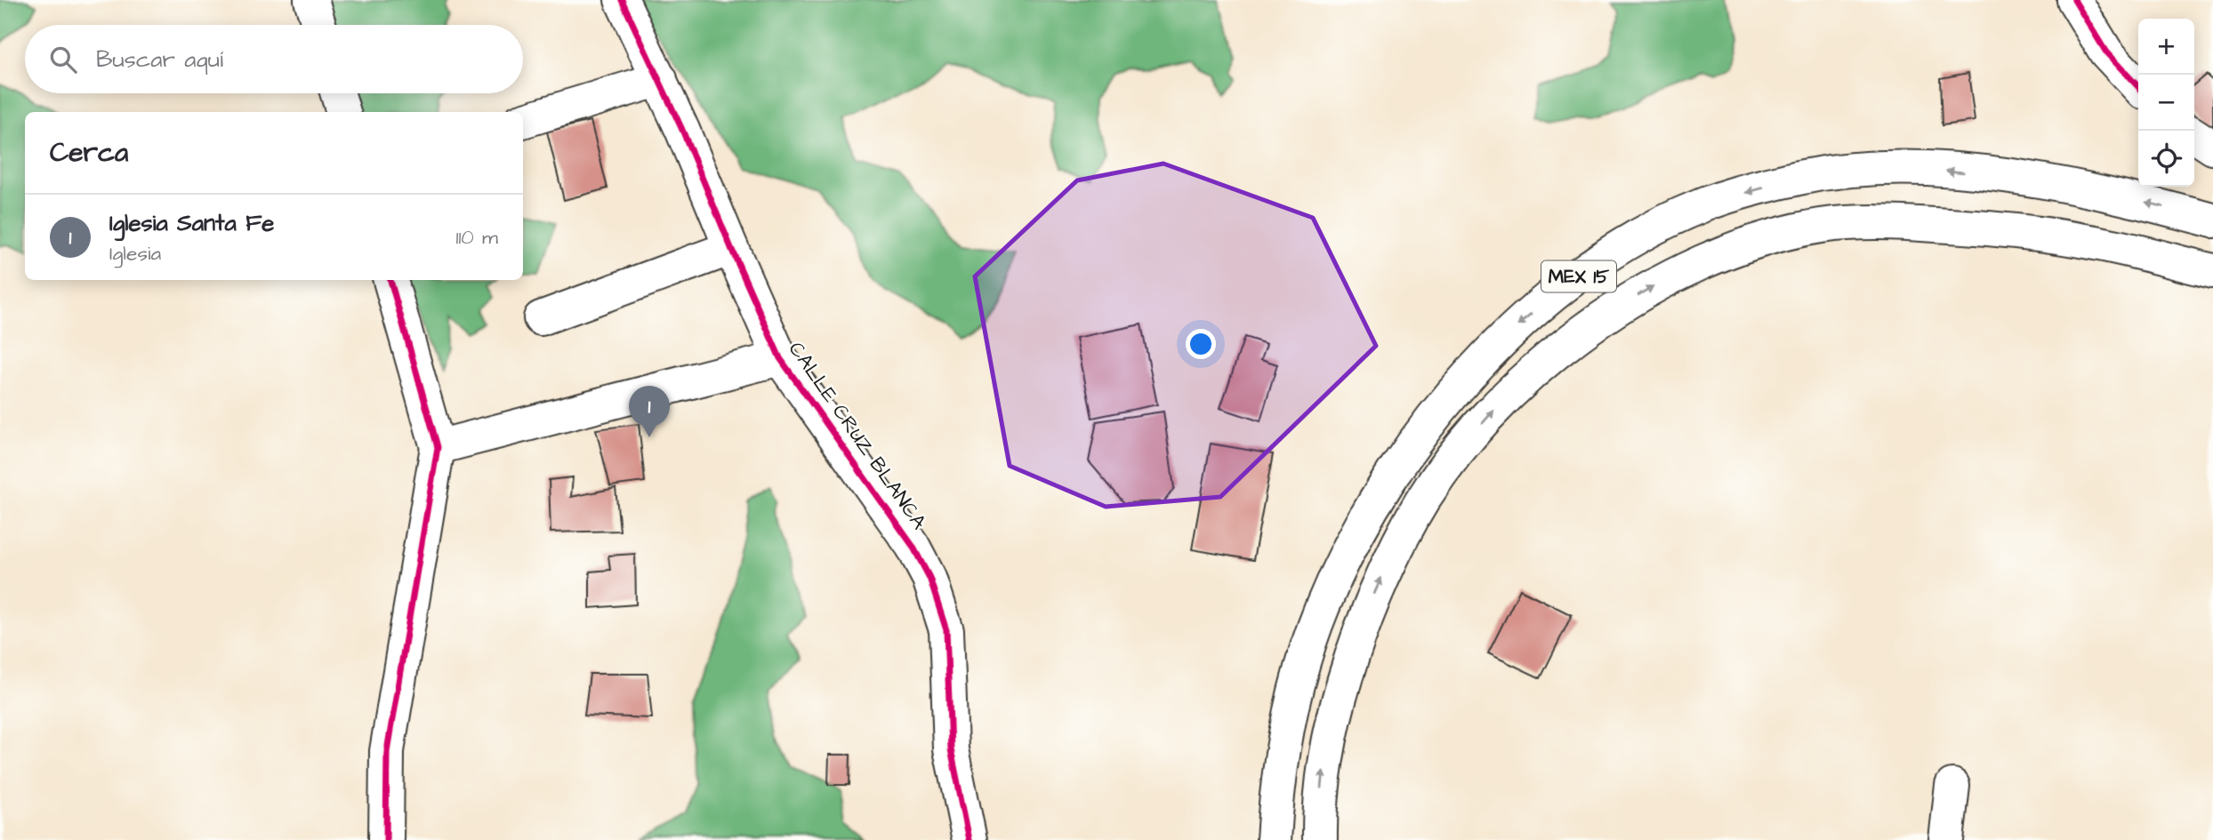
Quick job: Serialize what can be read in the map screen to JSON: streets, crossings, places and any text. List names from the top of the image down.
{
  "streets": {
    "main road": ["MEX 15", "CALLE CRUZ BLANCA"]
  },
  "page": {
    "map_buttons": ["+", "−"],
    "search": "Buscar aquí",
    "heading": "Cerca",
    "list": [
      {
        "mark": "1",
        "name": "Iglesia Santa Fe",
        "note": "Iglesia",
        "value": "110 m"
      }
    ],
    "pins": "1"
  }
}
